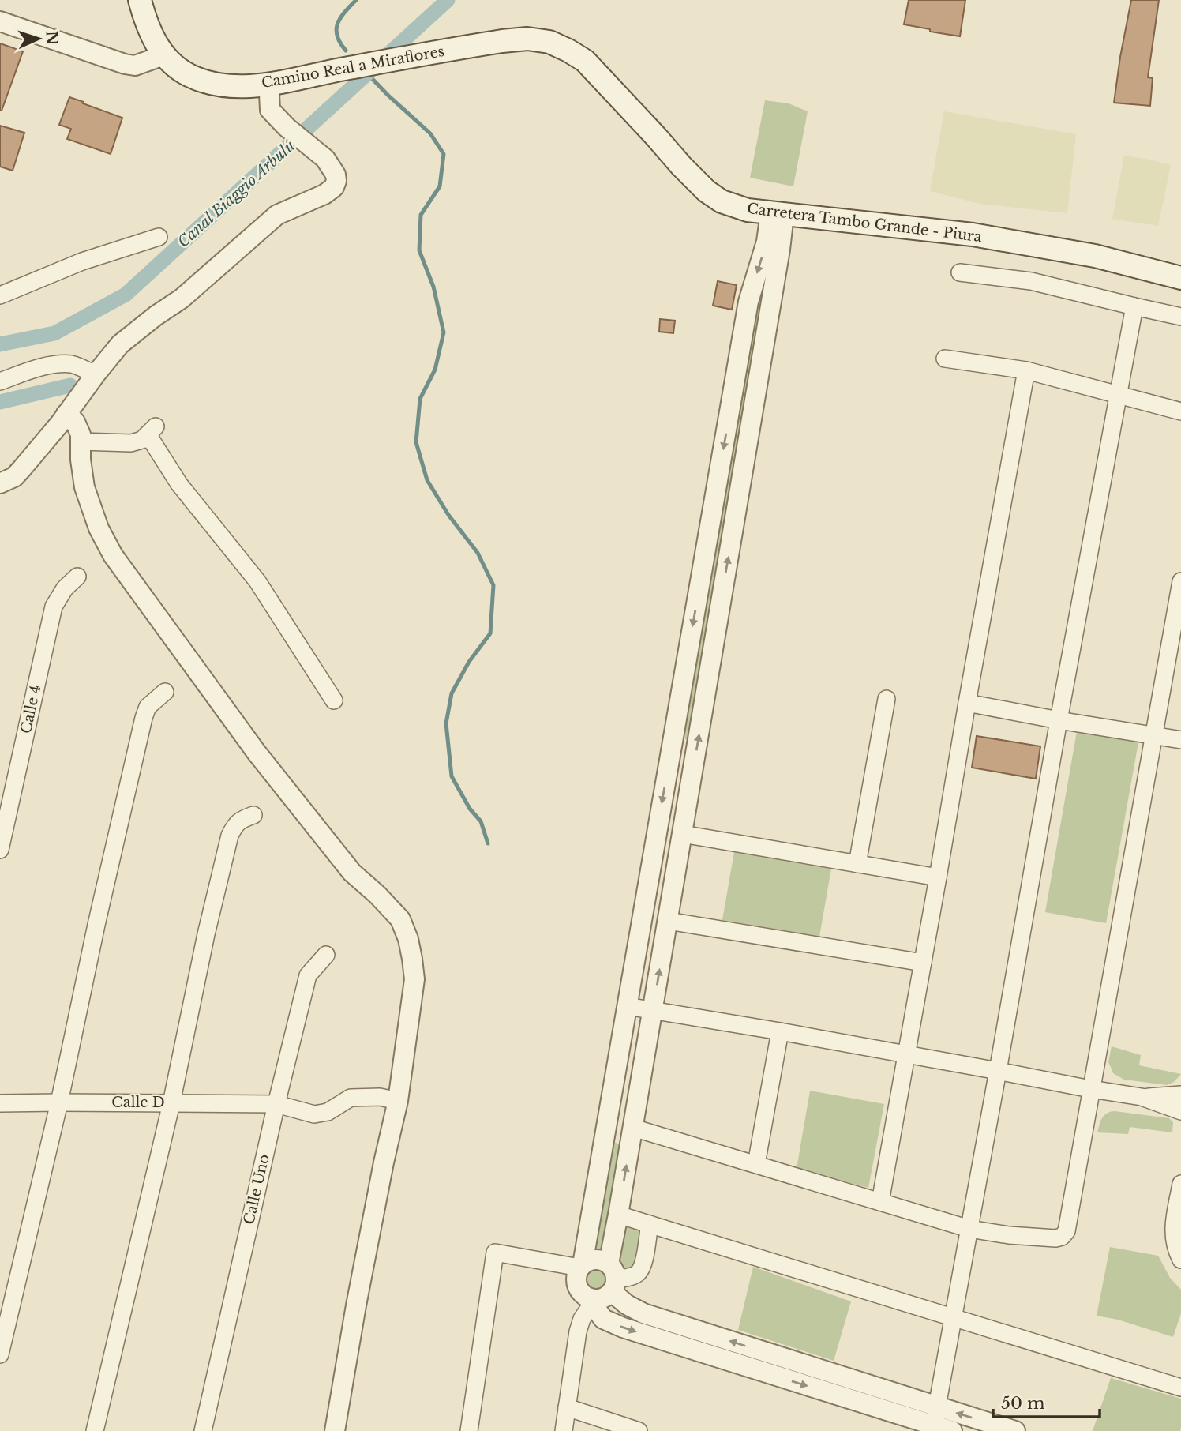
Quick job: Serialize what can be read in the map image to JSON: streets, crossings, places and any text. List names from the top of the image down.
{
  "streets": {
    "main road": ["Camino Real a Miraflores", "Carretera Tambo Grande - Piura"],
    "street": ["Calle 4", "Calle D", "Calle Uno"]
  },
  "crossings": [
    ["Camino Real a Miraflores", "Carretera Tambo Grande - Piura"],
    ["Calle D", "Calle Uno"]
  ],
  "water": ["Canal Biaggio Arbulú"],
  "scale_bar": "50 m",
  "north": "right"
}
